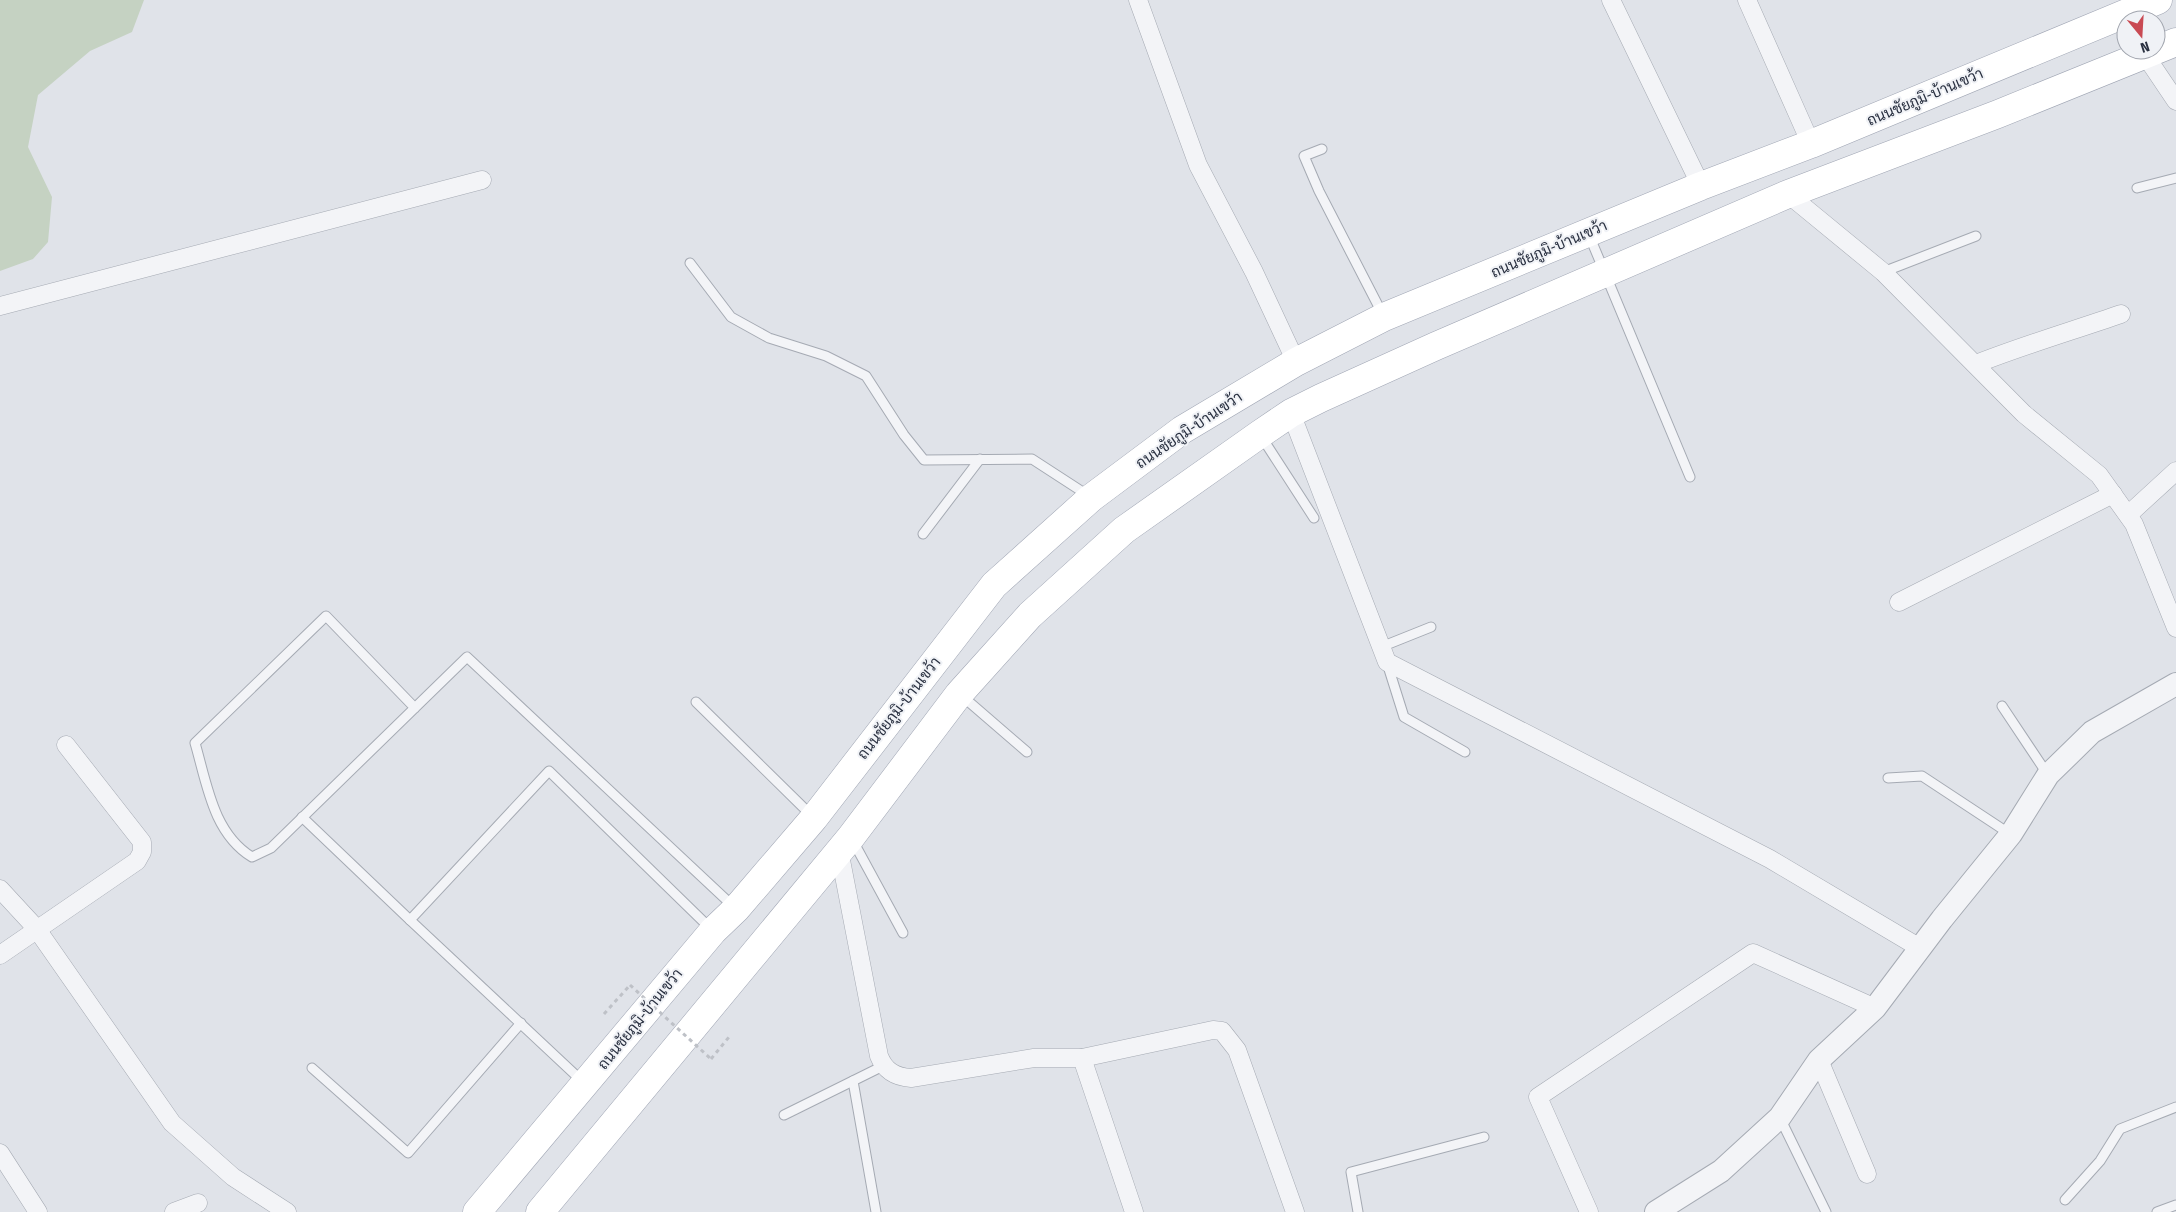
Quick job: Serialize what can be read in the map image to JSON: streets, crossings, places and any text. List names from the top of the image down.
{
  "streets": {
    "main road": ["ถนนชัยภูมิ-บ้านเขว้า"]
  },
  "north": "bottom"
}
